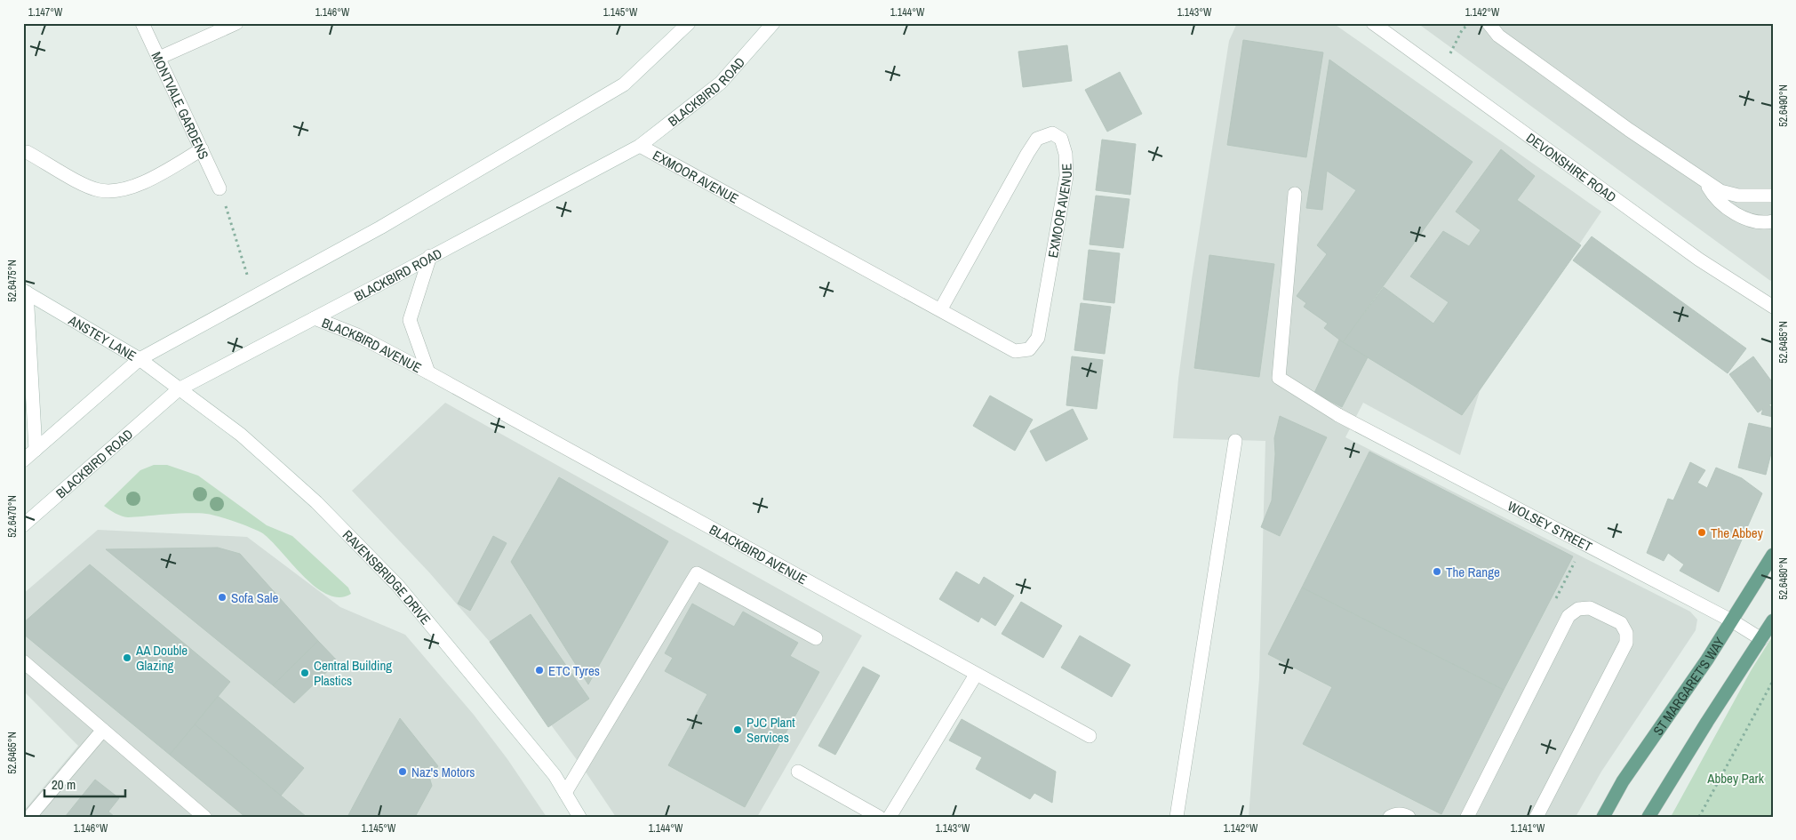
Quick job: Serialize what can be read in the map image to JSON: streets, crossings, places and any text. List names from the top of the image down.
{
  "streets": {
    "main road": ["ST MARGARET'S WAY"],
    "street": [
      "BLACKBIRD ROAD",
      "MONTVALE GARDENS",
      "DEVONSHIRE ROAD",
      "EXMOOR AVENUE",
      "ANSTEY LANE",
      "BLACKBIRD AVENUE",
      "WOLSEY STREET",
      "RAVENSBRIDGE DRIVE"
    ]
  },
  "crossings": [
    ["BLACKBIRD ROAD", "EXMOOR AVENUE"],
    ["BLACKBIRD ROAD", "ANSTEY LANE"],
    ["BLACKBIRD ROAD", "BLACKBIRD AVENUE"],
    ["BLACKBIRD ROAD", "RAVENSBRIDGE DRIVE"],
    ["ANSTEY LANE", "RAVENSBRIDGE DRIVE"],
    ["WOLSEY STREET", "ST MARGARET'S WAY"]
  ],
  "parks": ["Abbey Park"],
  "places": [
    "The Abbey",
    "The Range",
    "Sofa Sale",
    "AA Double Glazing",
    "ETC Tyres",
    "Central Building Plastics",
    "PJC Plant Services",
    "Naz's Motors"
  ],
  "scale_bar": "20 m",
  "coordinates": [
    "1.147°W",
    "1.146°W",
    "1.145°W",
    "1.144°W",
    "1.143°W",
    "1.142°W",
    "52.6490°N",
    "52.6475°N",
    "52.6485°N",
    "52.6470°N",
    "52.6480°N",
    "52.6465°N",
    "1.141°W"
  ]
}
